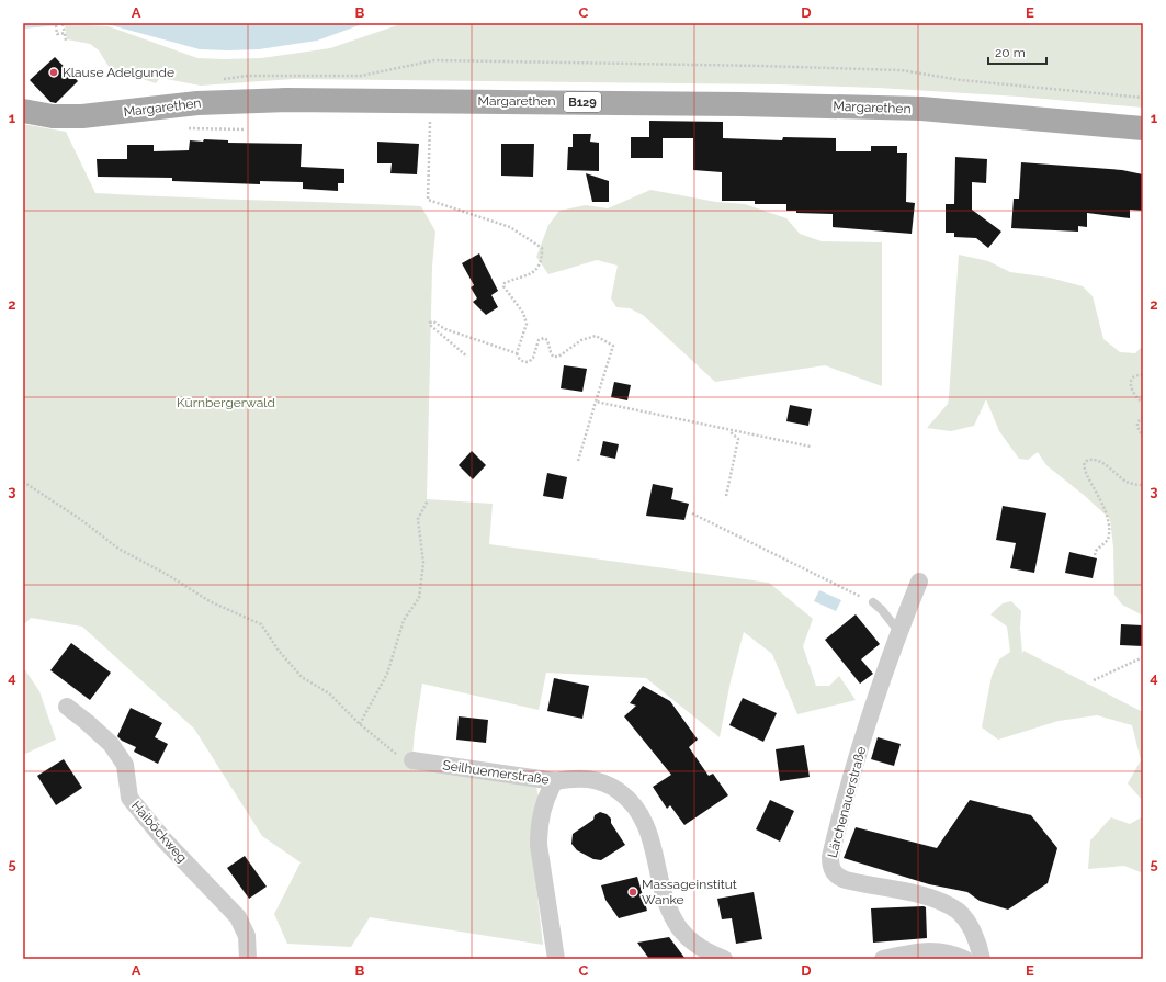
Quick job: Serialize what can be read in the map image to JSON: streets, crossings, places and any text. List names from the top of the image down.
{
  "streets": {
    "main road": ["Margarethen", "B129"],
    "street": ["Seilhuemerstraße", "Lärchenauerstraße", "Haiböckweg"]
  },
  "parks": ["Kürnbergerwald"],
  "places": ["Klause Adelgunde", "Massageinstitut Wanke"],
  "scale_bar": "20 m",
  "grid": {
    "columns": [
      "A",
      "B",
      "C",
      "D",
      "E"
    ],
    "rows": [
      "1",
      "2",
      "3",
      "4",
      "5"
    ]
  }
}
